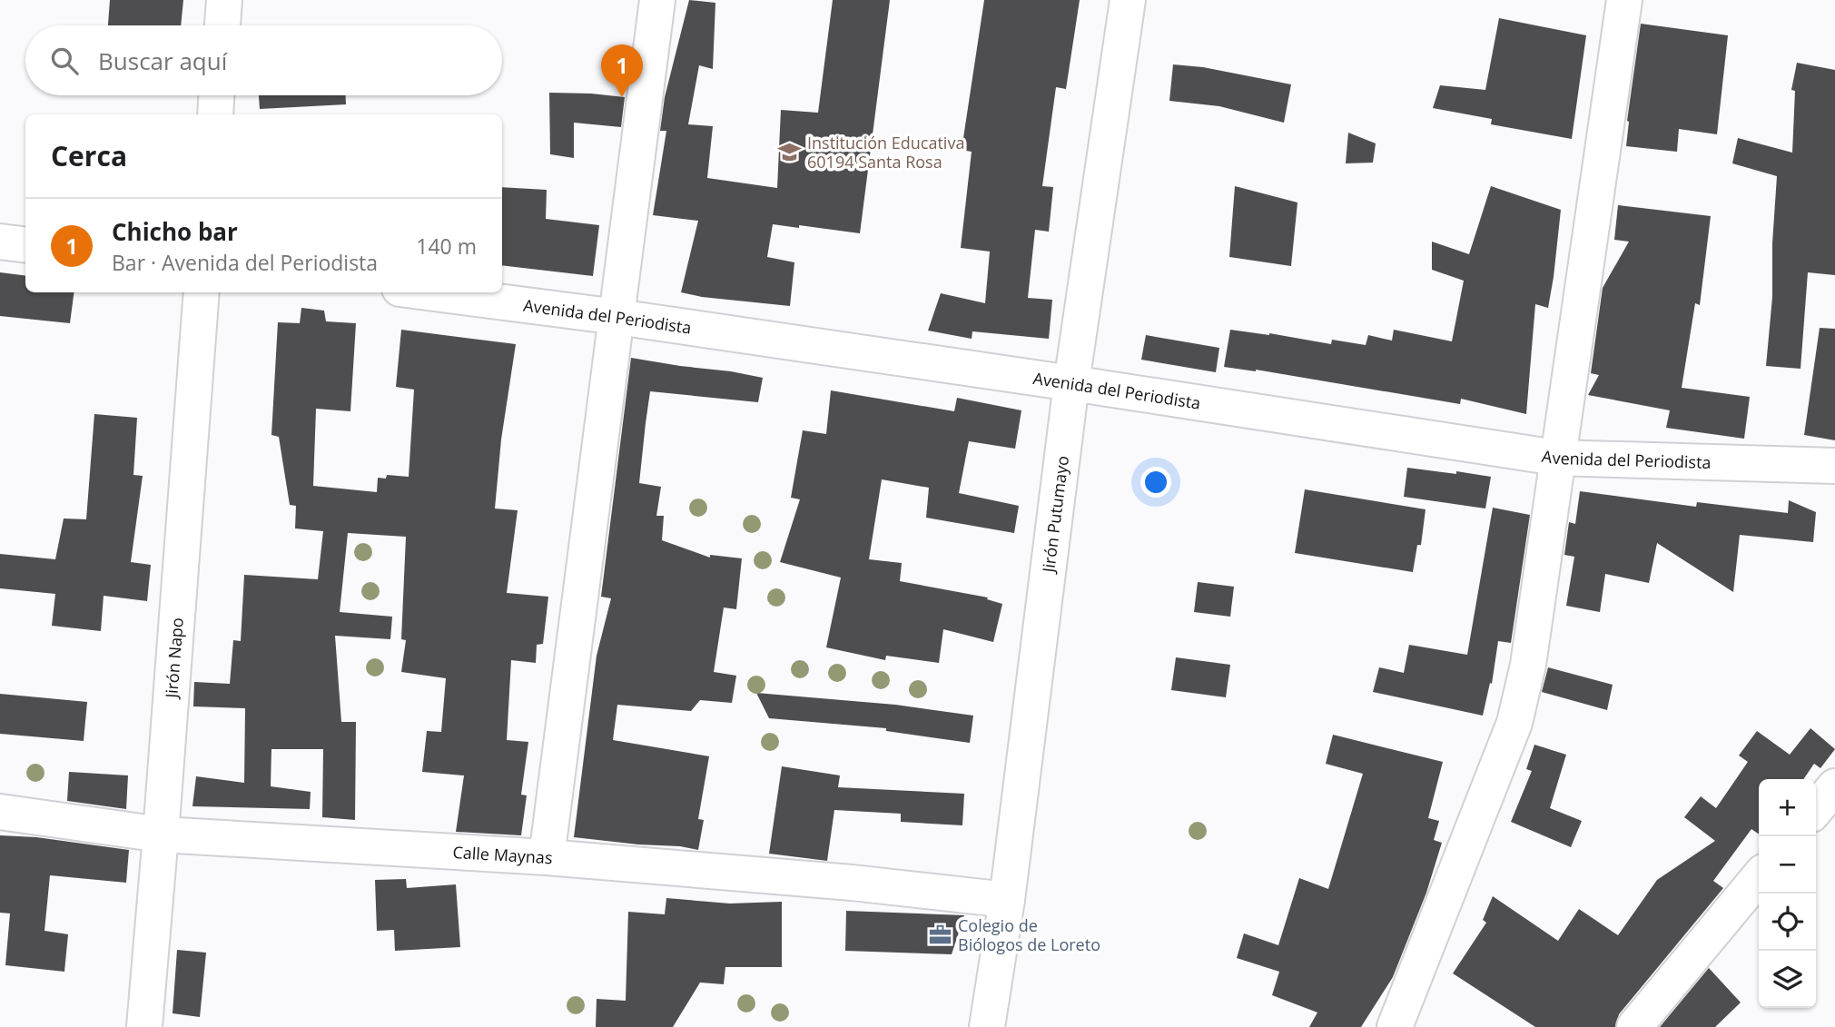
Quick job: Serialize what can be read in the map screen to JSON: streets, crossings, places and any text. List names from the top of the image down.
{
  "streets": {
    "street": [
      "Avenida del Periodista",
      "Jirón Putumayo",
      "Jirón Napo",
      "Calle Maynas"
    ]
  },
  "crossings": [
    ["Avenida del Periodista", "Jirón Putumayo"],
    ["Jirón Putumayo", "Calle Maynas"],
    ["Jirón Napo", "Calle Maynas"]
  ],
  "places": {
    "school or university": ["Institución Educativa 60194 Santa Rosa"],
    "office": ["Colegio de Biólogos de Loreto"]
  },
  "page": {
    "search": "Buscar aquí",
    "pins": "1",
    "heading": "Cerca",
    "list": [
      {
        "mark": "1",
        "name": "Chicho bar",
        "note": "Bar · Avenida del Periodista",
        "value": "140 m"
      }
    ],
    "map_buttons": ["+", "−"]
  }
}
